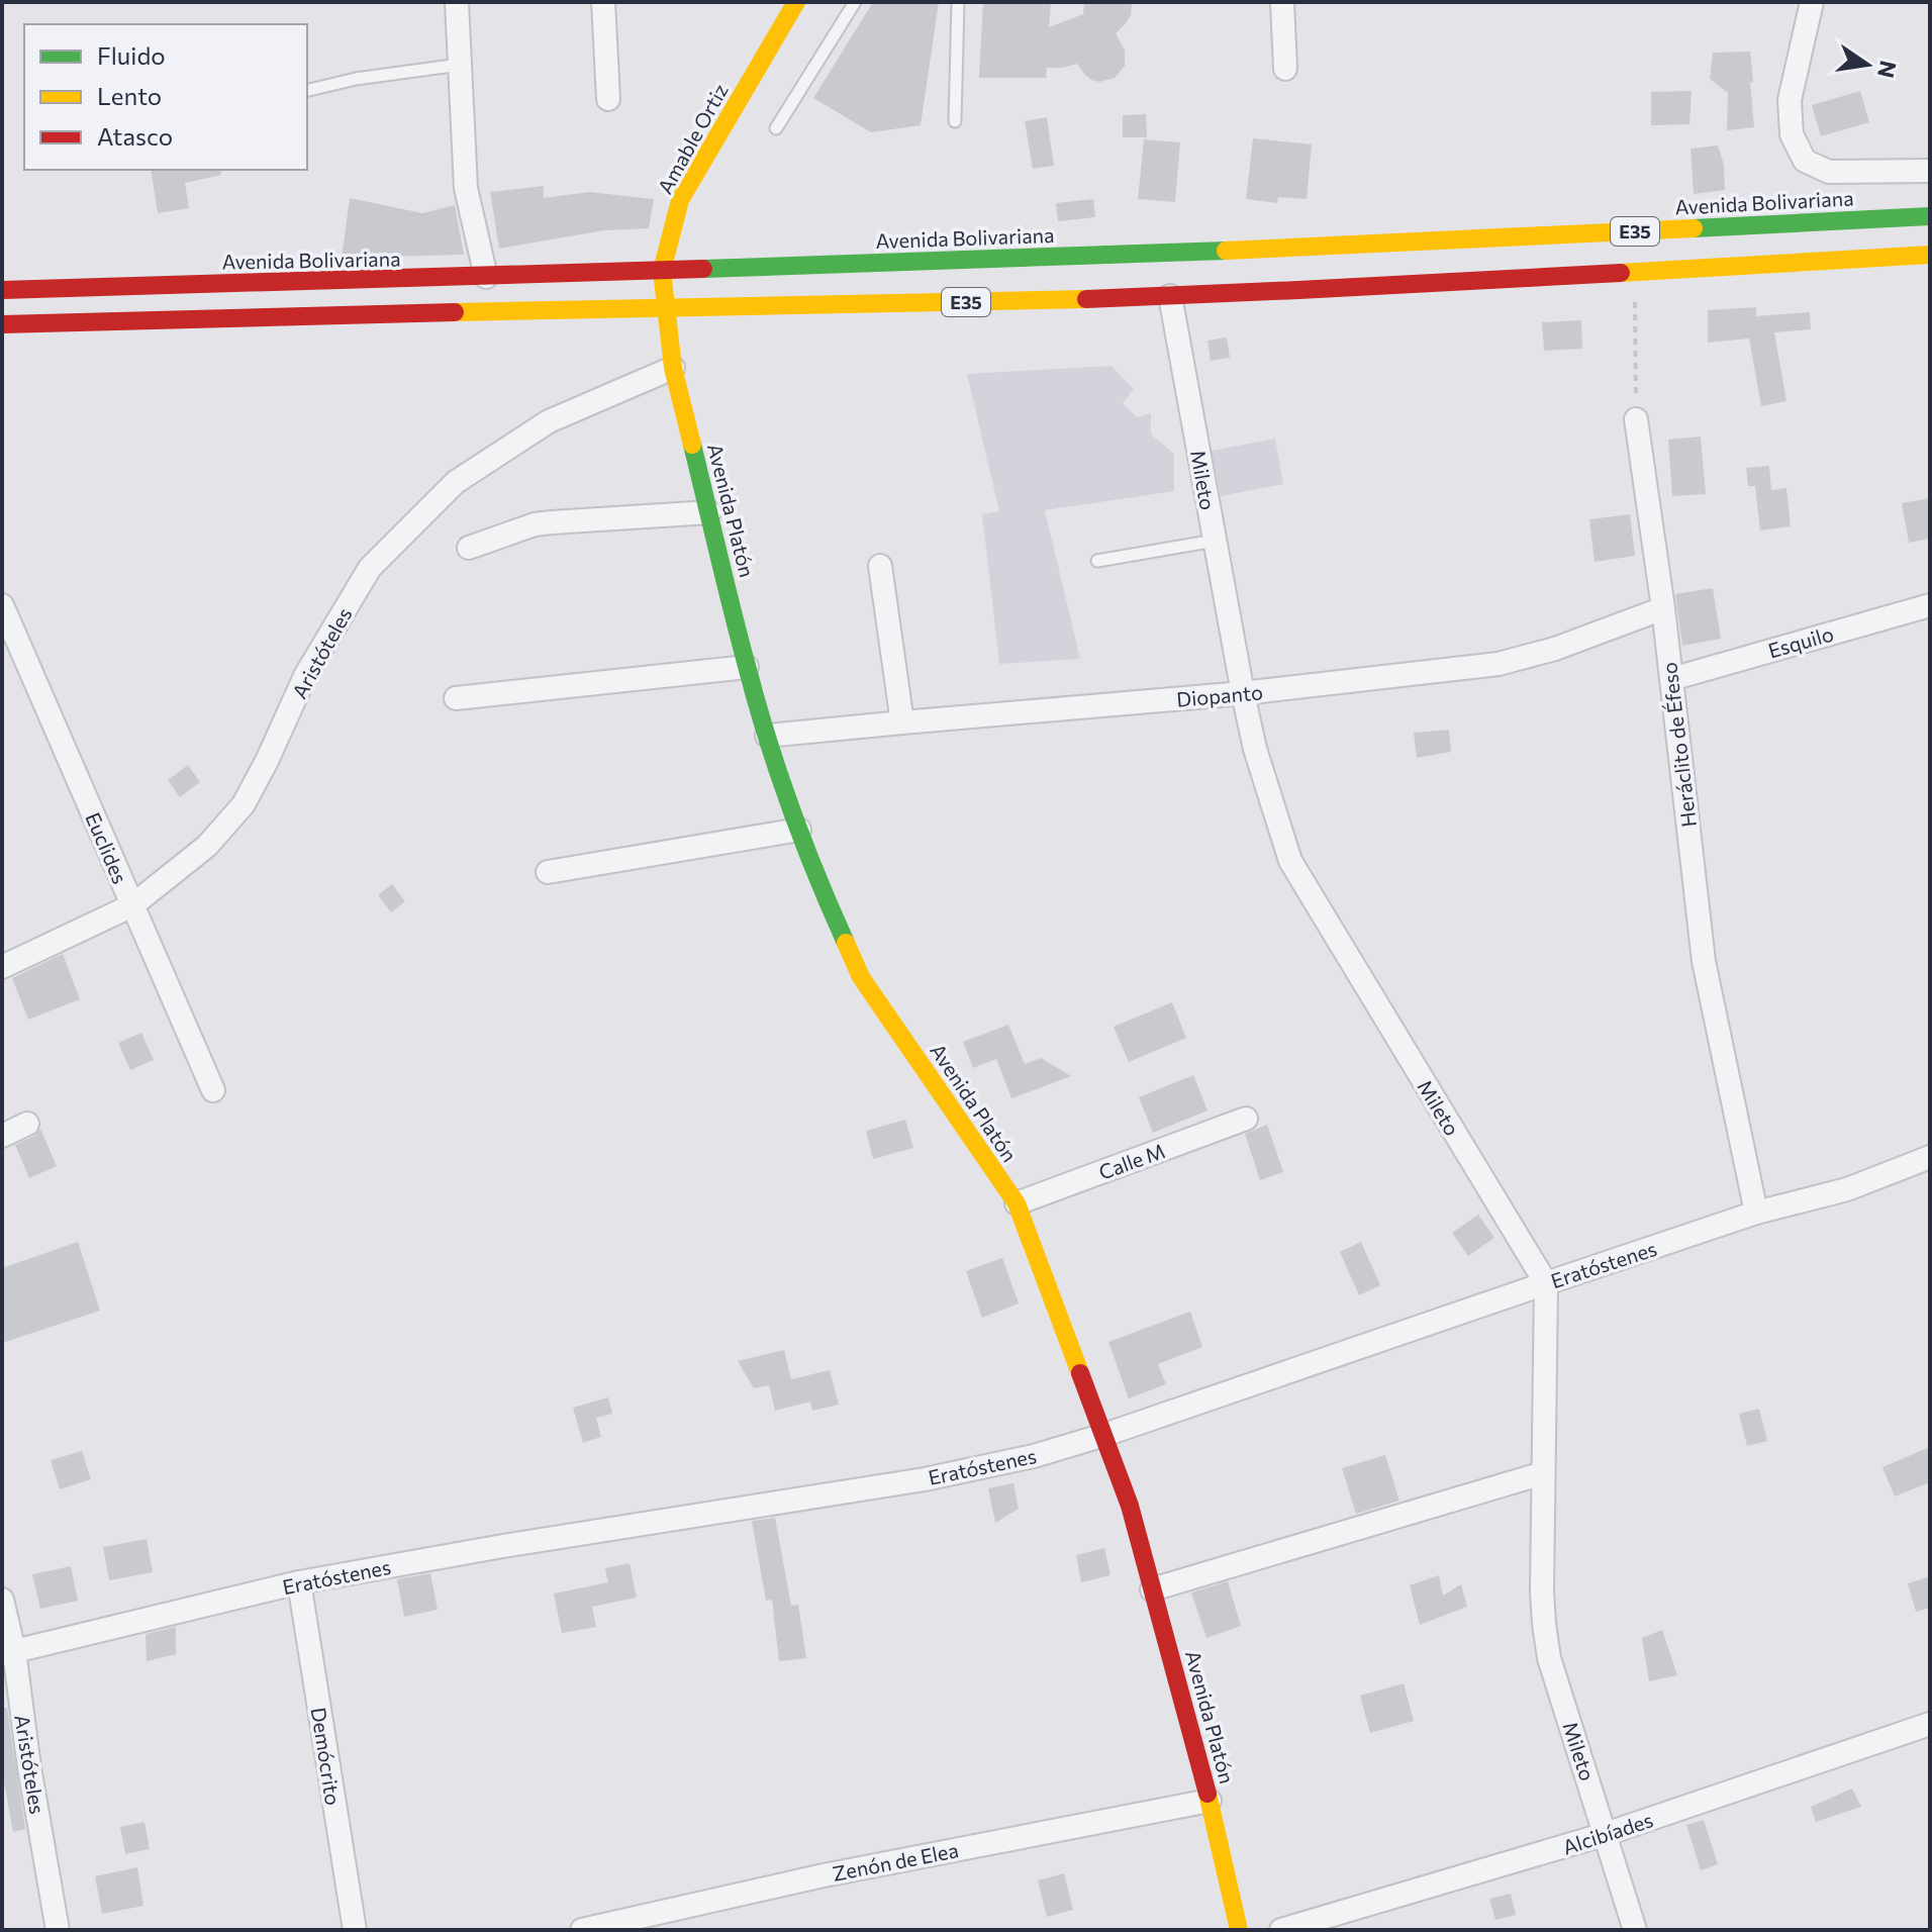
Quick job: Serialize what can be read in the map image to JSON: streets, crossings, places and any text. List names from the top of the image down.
{
  "streets": {
    "main road": [
      "Amable Ortiz",
      "Avenida Bolivariana",
      "E35",
      "Avenida Platón"
    ],
    "street": [
      "Mileto",
      "Esquilo",
      "Aristóteles",
      "Diopanto",
      "Heráclito de Éfeso",
      "Euclides",
      "Calle M",
      "Eratóstenes",
      "Demócrito",
      "Alcibíades",
      "Zenón de Elea"
    ]
  },
  "crossings": [
    ["Amable Ortiz", "Avenida Bolivariana"],
    ["Amable Ortiz", "E35"],
    ["Amable Ortiz", "Avenida Platón"],
    ["E35", "Mileto"],
    ["E35", "Avenida Platón"],
    ["Mileto", "Diopanto"],
    ["Mileto", "Eratóstenes"],
    ["Mileto", "Alcibíades"],
    ["Avenida Platón", "Aristóteles"],
    ["Avenida Platón", "Diopanto"],
    ["Avenida Platón", "Calle M"],
    ["Avenida Platón", "Eratóstenes"],
    ["Avenida Platón", "Zenón de Elea"],
    ["Esquilo", "Heráclito de Éfeso"],
    ["Aristóteles", "Euclides"],
    ["Aristóteles", "Eratóstenes"],
    ["Diopanto", "Heráclito de Éfeso"],
    ["Heráclito de Éfeso", "Eratóstenes"],
    ["Eratóstenes", "Demócrito"]
  ],
  "legend": ["Fluido", "Lento", "Atasco"],
  "north": "right"
}
